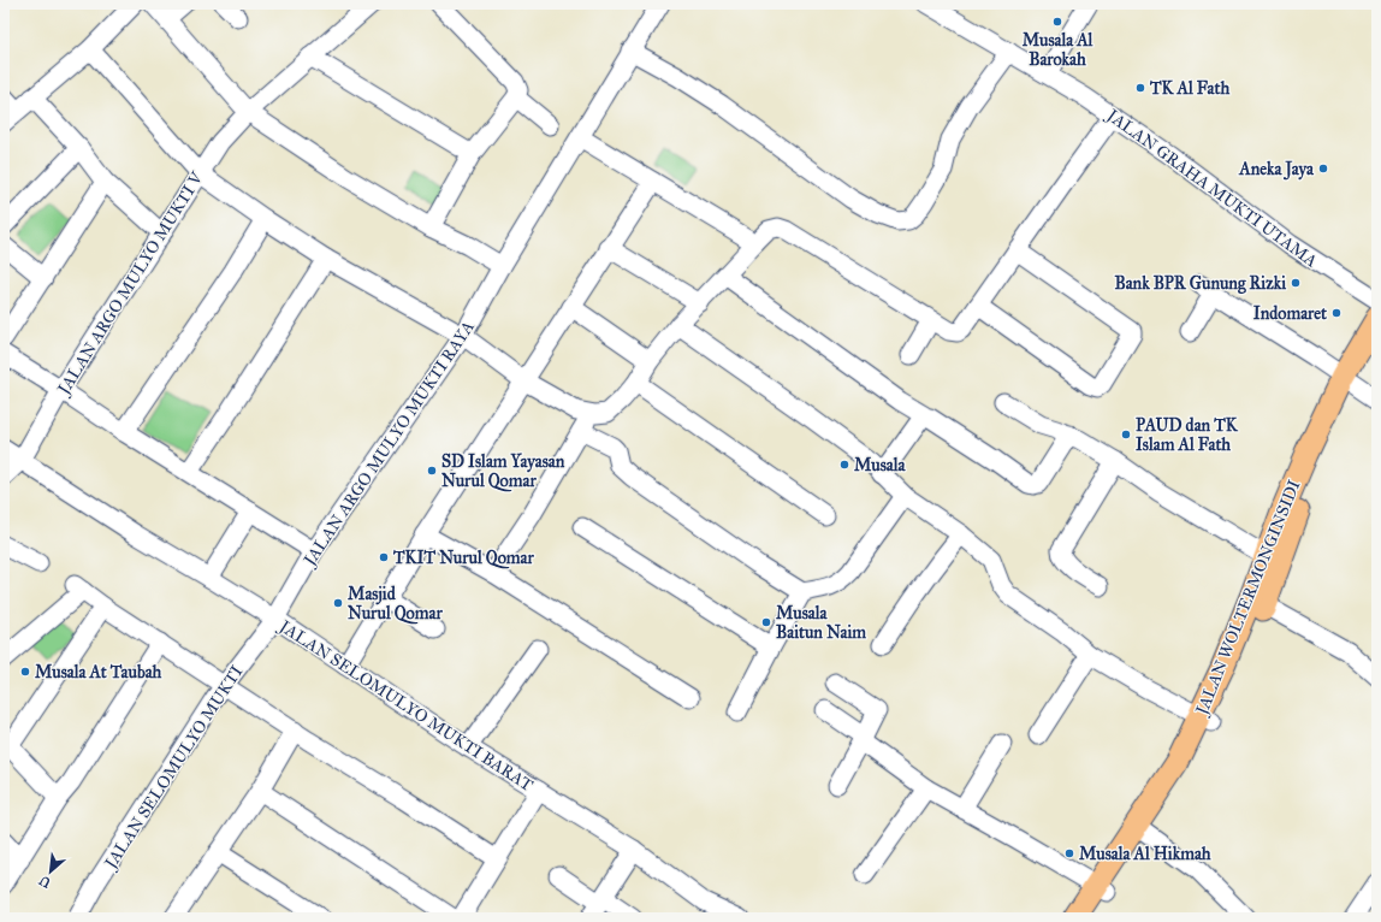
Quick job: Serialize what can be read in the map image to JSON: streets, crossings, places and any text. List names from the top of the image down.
{
  "streets": {
    "main road": ["JALAN WOLTERMONGINSIDI"],
    "street": [
      "JALAN GRAHA MUKTI UTAMA",
      "JALAN ARGO MULYO MUKTI V",
      "JALAN ARGO MULYO MUKTI RAYA",
      "JALAN SELOMULYO MUKTI BARAT",
      "JALAN SELOMULYO MUKTI"
    ]
  },
  "crossings": [
    ["JALAN ARGO MULYO MUKTI V", "JALAN SELOMULYO MUKTI BARAT"],
    ["JALAN ARGO MULYO MUKTI RAYA", "JALAN SELOMULYO MUKTI BARAT"],
    ["JALAN ARGO MULYO MUKTI RAYA", "JALAN SELOMULYO MUKTI"],
    ["JALAN SELOMULYO MUKTI BARAT", "JALAN SELOMULYO MUKTI"]
  ],
  "places": [
    "Musala Al Barokah",
    "TK Al Fath",
    "Aneka Jaya",
    "Bank BPR Gunung Rizki",
    "Indomaret",
    "PAUD dan TK Islam Al Fath",
    "Musala",
    "SD Islam Yayasan Nurul Qomar",
    "TKIT Nurul Qomar",
    "Masjid Nurul Qomar",
    "Musala Baitun Naim",
    "Musala At Taubah",
    "Musala Al Hikmah"
  ],
  "north": "bottom left"
}
